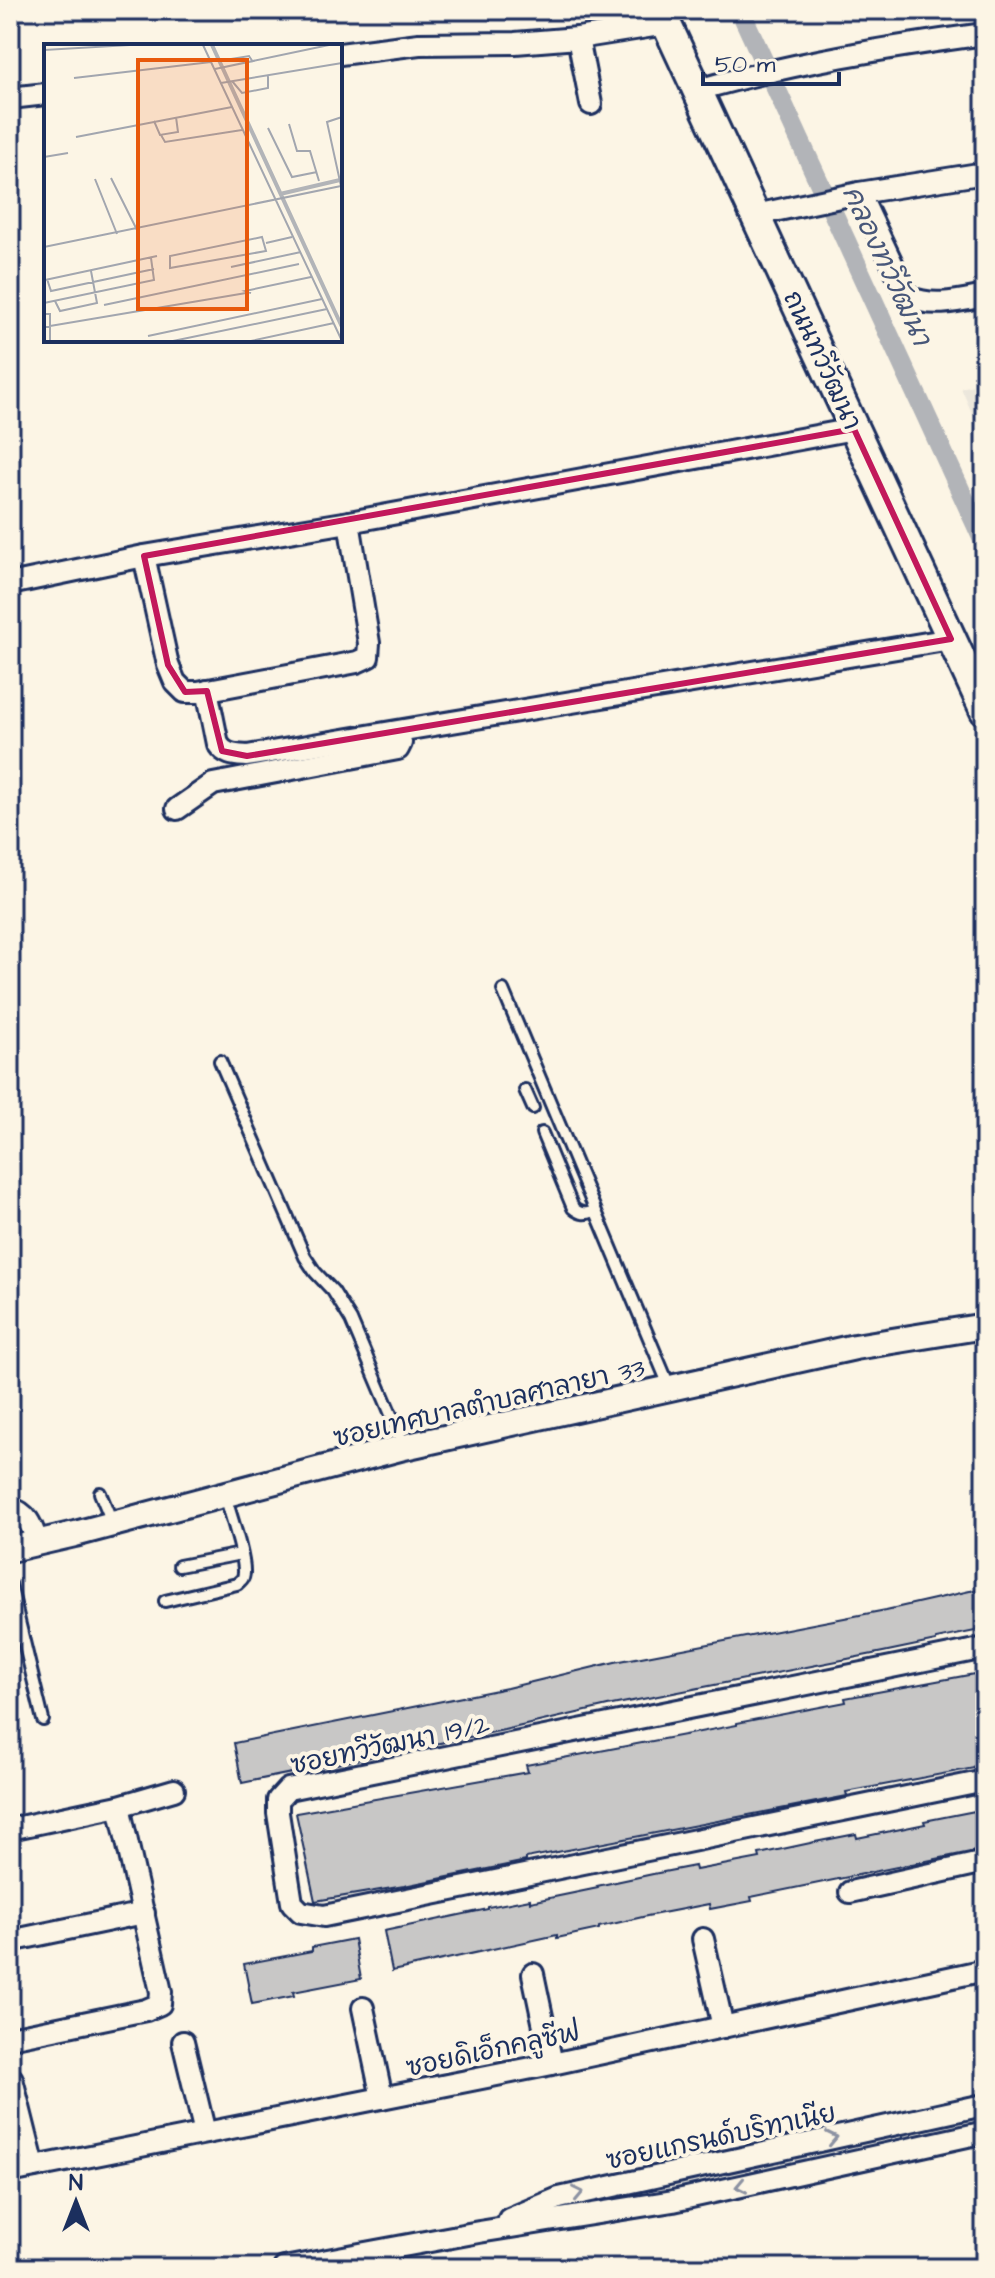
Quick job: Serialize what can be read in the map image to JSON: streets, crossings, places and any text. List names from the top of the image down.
{
  "streets": {
    "main road": ["ถนนทวีวัฒนา"],
    "street": [
      "ซอยเทศบาลตำบลศาลายา 33",
      "ซอยทวีวัฒนา 19/2",
      "ซอยดิเอ็กคลูซีฟ",
      "ซอยแกรนด์บริทาเนีย"
    ]
  },
  "water": ["คลองทวีวัฒนา"],
  "scale_bar": "50 m",
  "north": "top"
}
